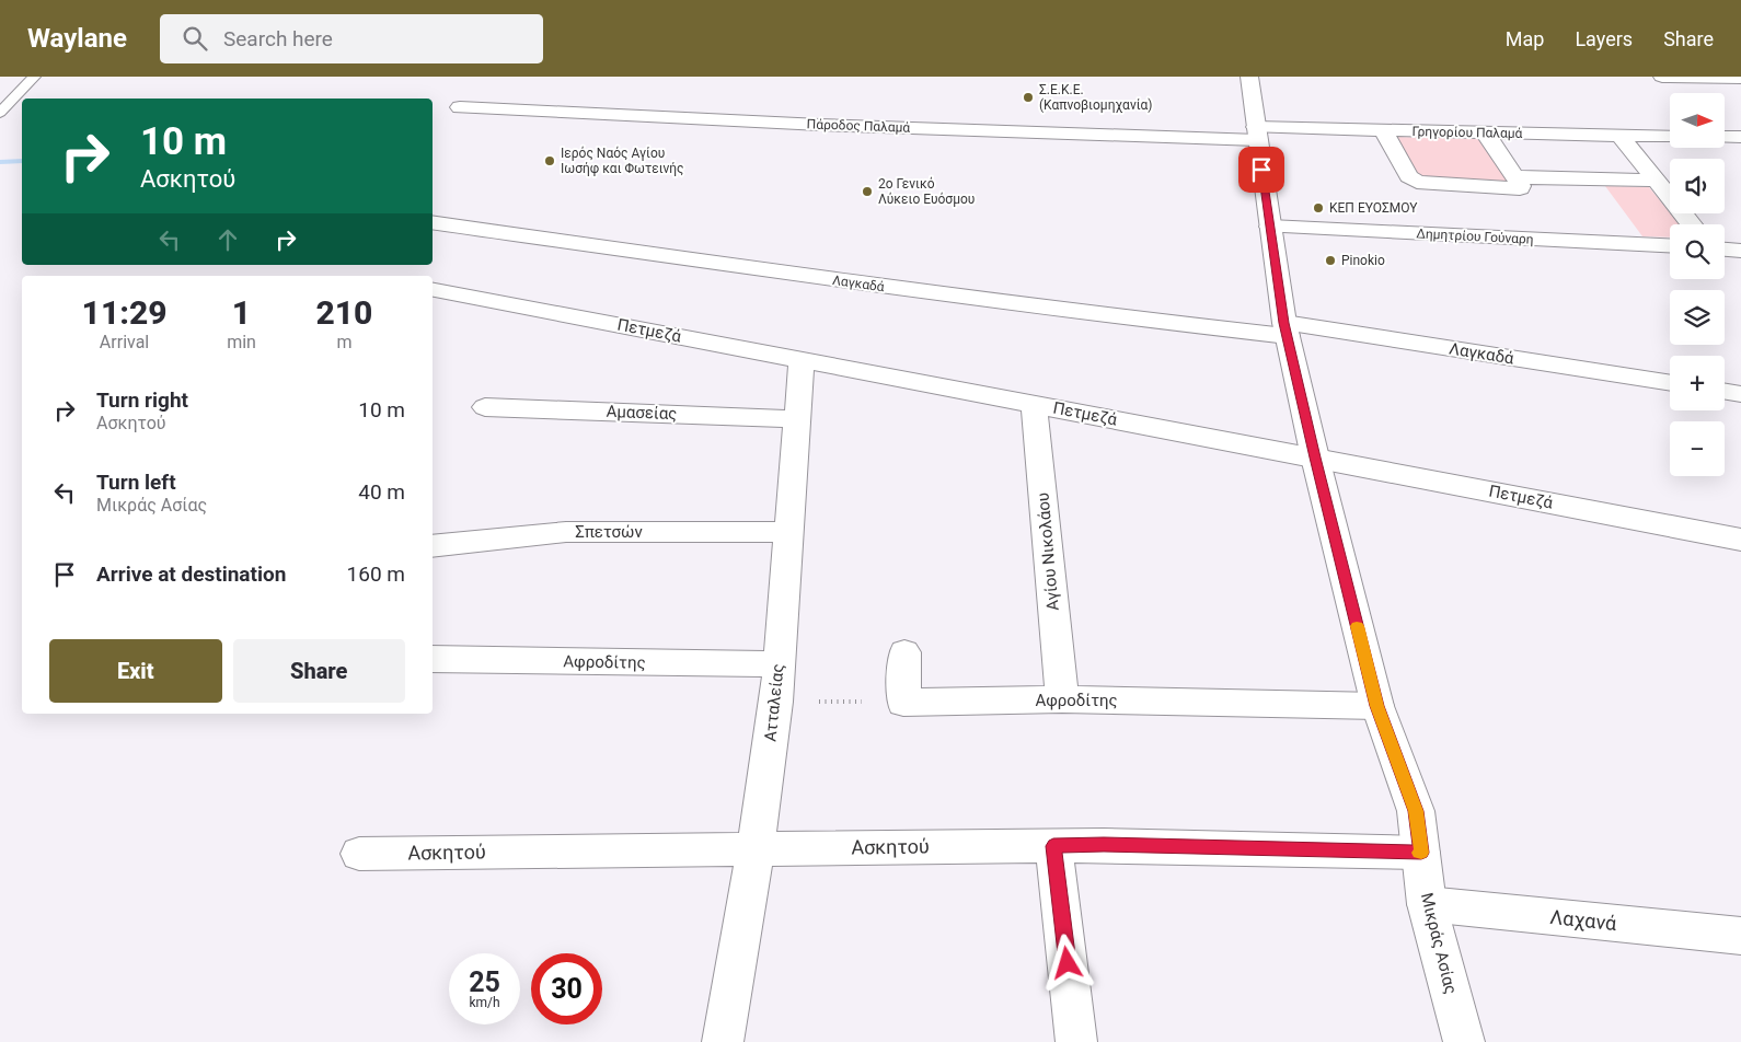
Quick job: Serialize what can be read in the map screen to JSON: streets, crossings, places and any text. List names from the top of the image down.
{
  "streets": {
    "street": [
      "Πάροδος Παλαμά",
      "Γρηγορίου Παλαμά",
      "Δημητρίου Γούναρη",
      "Λαγκαδά",
      "Πετμεζά",
      "Αμασείας",
      "Σπετσών",
      "Αγίου Νικολάου",
      "Αφροδίτης",
      "Ατταλείας",
      "Ασκητού",
      "Λαχανά",
      "Μικράς Ασίας"
    ]
  },
  "crossings": [
    ["Πάροδος Παλαμά", "Γρηγορίου Παλαμά"],
    ["Πάροδος Παλαμά", "Μικράς Ασίας"],
    ["Γρηγορίου Παλαμά", "Μικράς Ασίας"],
    ["Δημητρίου Γούναρη", "Μικράς Ασίας"],
    ["Λαγκαδά", "Μικράς Ασίας"],
    ["Πετμεζά", "Αγίου Νικολάου"],
    ["Πετμεζά", "Ατταλείας"],
    ["Πετμεζά", "Μικράς Ασίας"],
    ["Αμασείας", "Ατταλείας"],
    ["Σπετσών", "Ατταλείας"],
    ["Αγίου Νικολάου", "Αφροδίτης"],
    ["Αφροδίτης", "Ατταλείας"],
    ["Αφροδίτης", "Μικράς Ασίας"],
    ["Ατταλείας", "Ασκητού"],
    ["Ασκητού", "Μικράς Ασίας"],
    ["Λαχανά", "Μικράς Ασίας"]
  ],
  "places": [
    "Σ.Ε.Κ.Ε. (Καπνοβιομηχανία)",
    "Ιερός Ναός Αγίου Ιωσήφ και Φωτεινής",
    "2ο Γενικό Λύκειο Ευόσμου",
    "ΚΕΠ ΕΥΟΣΜΟΥ",
    "Pinokio"
  ],
  "north": "right",
  "page": {
    "header": "Waylane",
    "search": "Search here",
    "nav": ["Map", "Layers", "Share"],
    "map_buttons": ["+", "−"],
    "turn": ["10 m", "Ασκητού"],
    "eta": [
      "11:29",
      "Arrival",
      "1",
      "min",
      "210",
      "m"
    ],
    "list": [
      {
        "name": "Turn right",
        "note": "Ασκητού",
        "value": "10 m"
      },
      {
        "name": "Turn left",
        "note": "Μικράς Ασίας",
        "value": "40 m"
      },
      {
        "name": "Arrive at destination",
        "value": "160 m"
      }
    ],
    "buttons": ["Exit", "Share"],
    "speed": "25 km/h",
    "limit": "30"
  }
}
